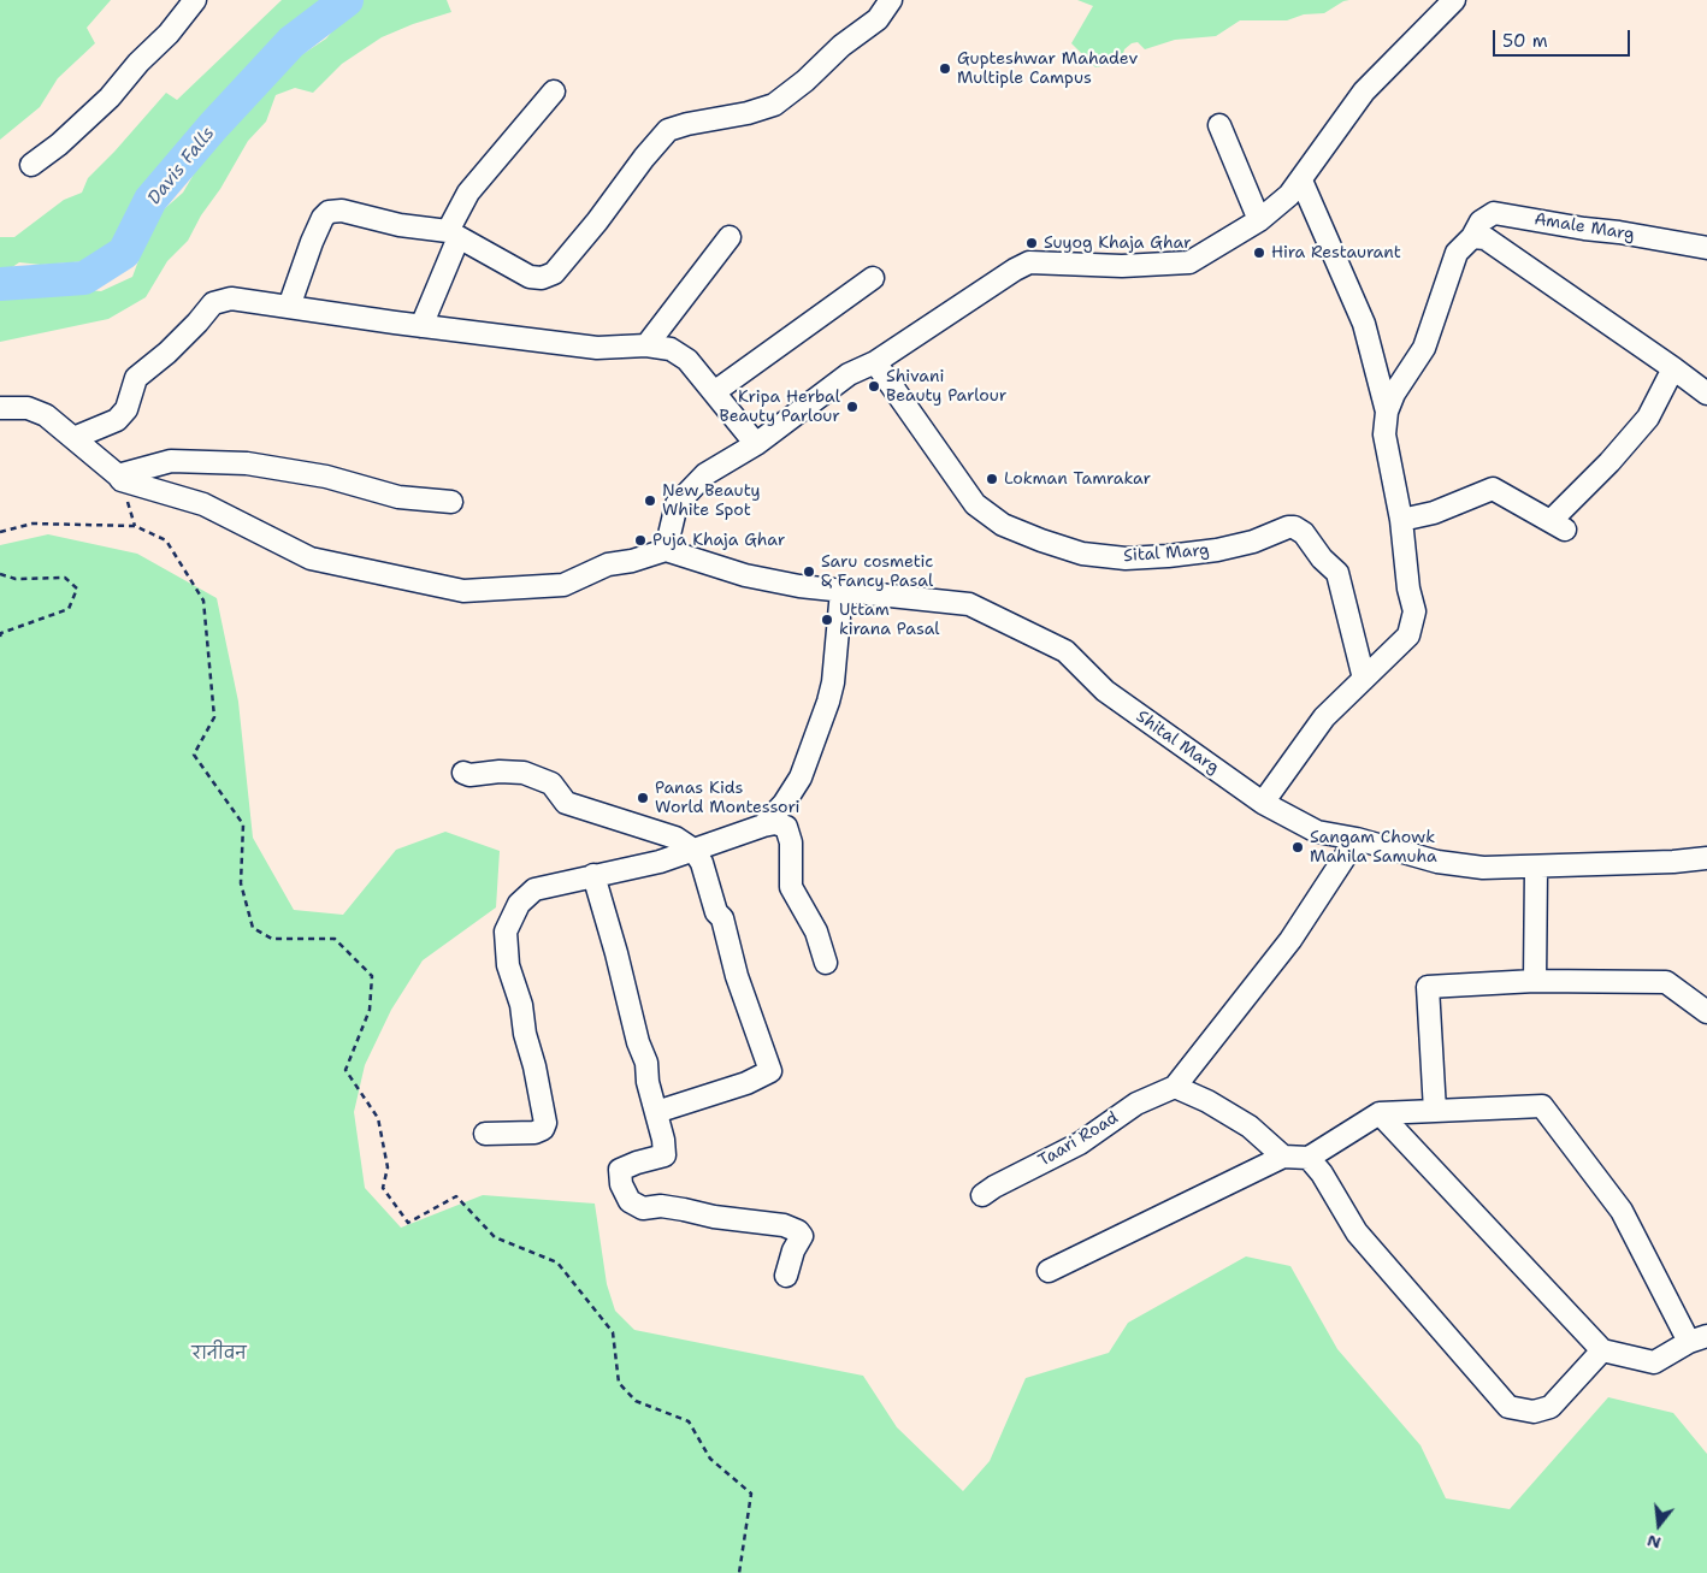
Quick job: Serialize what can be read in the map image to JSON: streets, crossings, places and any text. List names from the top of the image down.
{
  "streets": {
    "street": [
      "Amale Marg",
      "Sital Marg",
      "Shital Marg",
      "Taari Road"
    ]
  },
  "water": ["Davis Falls"],
  "parks": ["रानीवन"],
  "places": [
    "Gupteshwar Mahadev Multiple Campus",
    "Suyog Khaja Ghar",
    "Hira Restaurant",
    "Shivani Beauty Parlour",
    "Kripa Herbal Beauty Parlour",
    "Lokman Tamrakar",
    "New Beauty White Spot",
    "Puja Khaja Ghar",
    "Saru cosmetic & Fancy Pasal",
    "Uttam kirana Pasal",
    "Panas Kids World Montessori",
    "Sangam Chowk Mahila Samuha"
  ],
  "scale_bar": "50 m",
  "north": "bottom"
}
